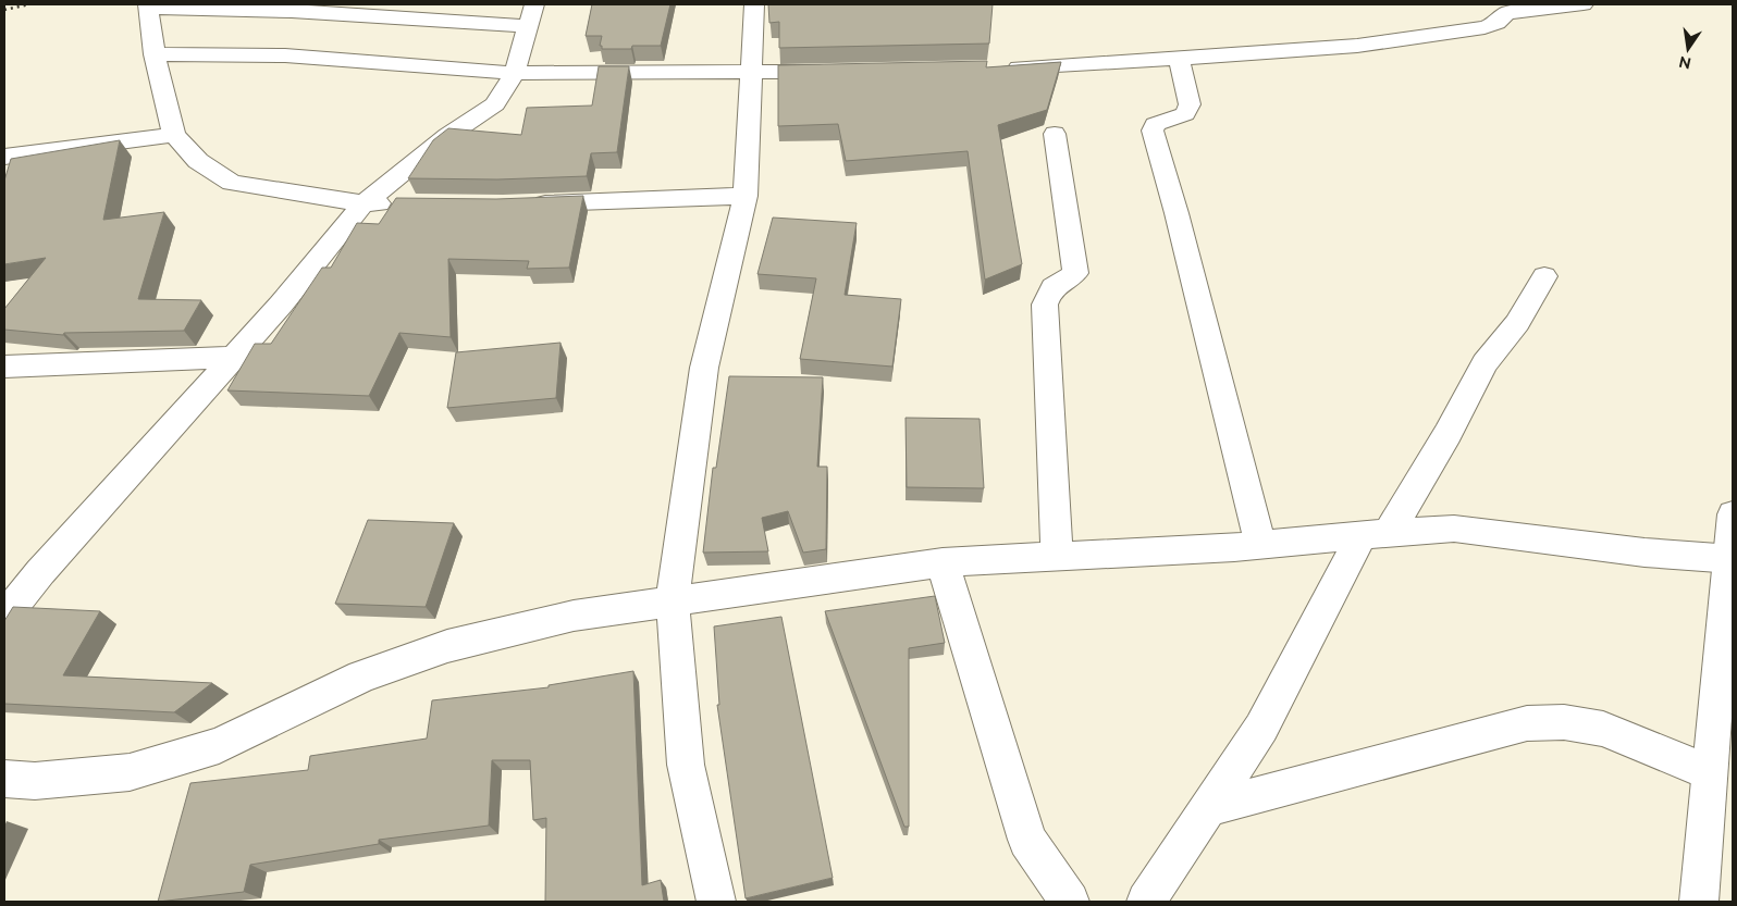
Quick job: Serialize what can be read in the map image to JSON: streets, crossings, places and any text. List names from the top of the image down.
{
  "north": "bottom"
}
